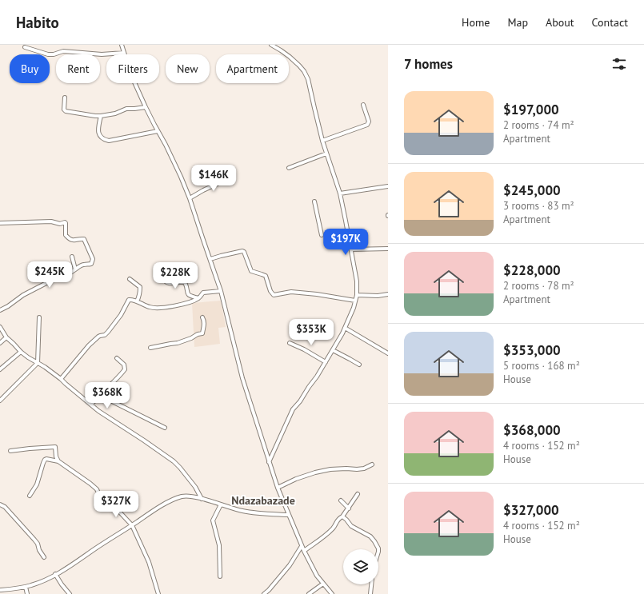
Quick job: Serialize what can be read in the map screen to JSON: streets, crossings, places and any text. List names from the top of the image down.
{
  "districts": ["Ndazabazade"],
  "page": {
    "header": "Habito",
    "nav": [
      "Home",
      "Map",
      "About",
      "Contact"
    ],
    "heading": "7 homes",
    "chip": [
      "Buy",
      "Rent",
      "Filters",
      "New",
      "Apartment"
    ],
    "list": [
      {
        "name": "$197,000",
        "note": "2 rooms · 74 m² · Apartment"
      },
      {
        "name": "$245,000",
        "note": "3 rooms · 83 m² · Apartment"
      },
      {
        "name": "$228,000",
        "note": "2 rooms · 78 m² · Apartment"
      },
      {
        "name": "$353,000",
        "note": "5 rooms · 168 m² · House"
      },
      {
        "name": "$368,000",
        "note": "4 rooms · 152 m² · House"
      },
      {
        "name": "$327,000",
        "note": "4 rooms · 152 m² · House"
      }
    ],
    "price": [
      "$146K",
      "$197K",
      "$245K",
      "$228K",
      "$353K",
      "$368K",
      "$327K"
    ]
  }
}
